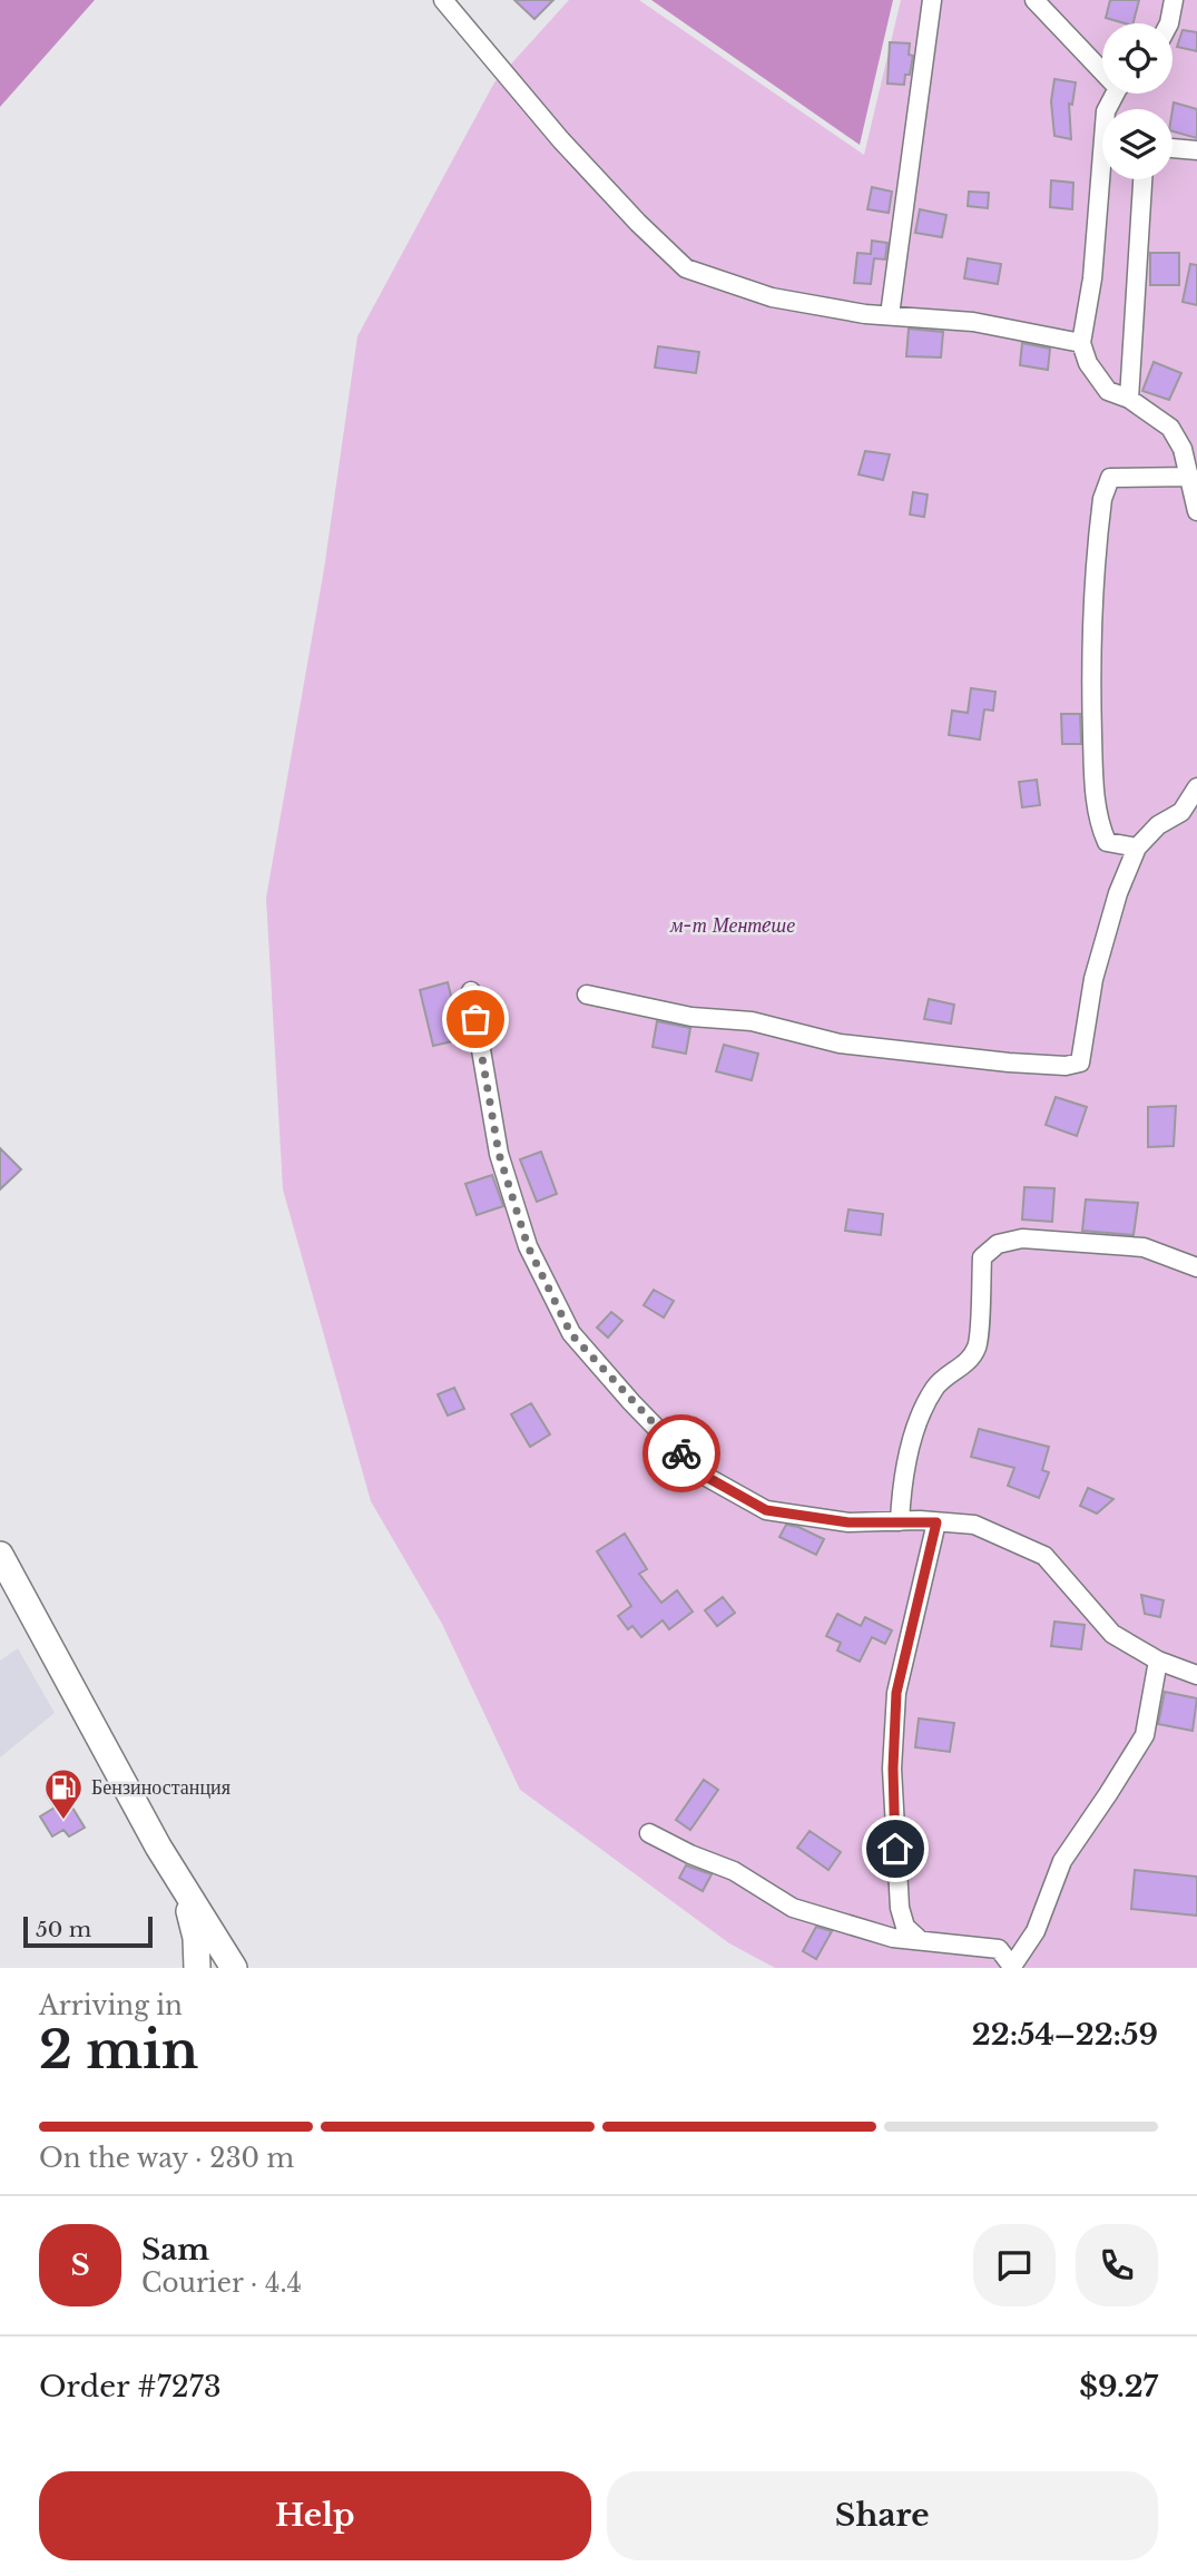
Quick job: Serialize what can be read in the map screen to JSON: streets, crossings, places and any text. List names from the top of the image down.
{
  "parks": ["м-т Ментeше"],
  "places": {
    "fuel station": ["Бензиностанция"]
  },
  "scale_bar": "50 m",
  "page": {
    "scale": "50 m",
    "heading": ["2 min", "Arriving in", "22:54–22:59"],
    "panel": [
      "Sam",
      "Courier · 4.4",
      "Order #7273",
      "$9.27"
    ],
    "bar": "On the way · 230 m",
    "round": "S",
    "buttons": ["Help", "Share"]
  }
}
